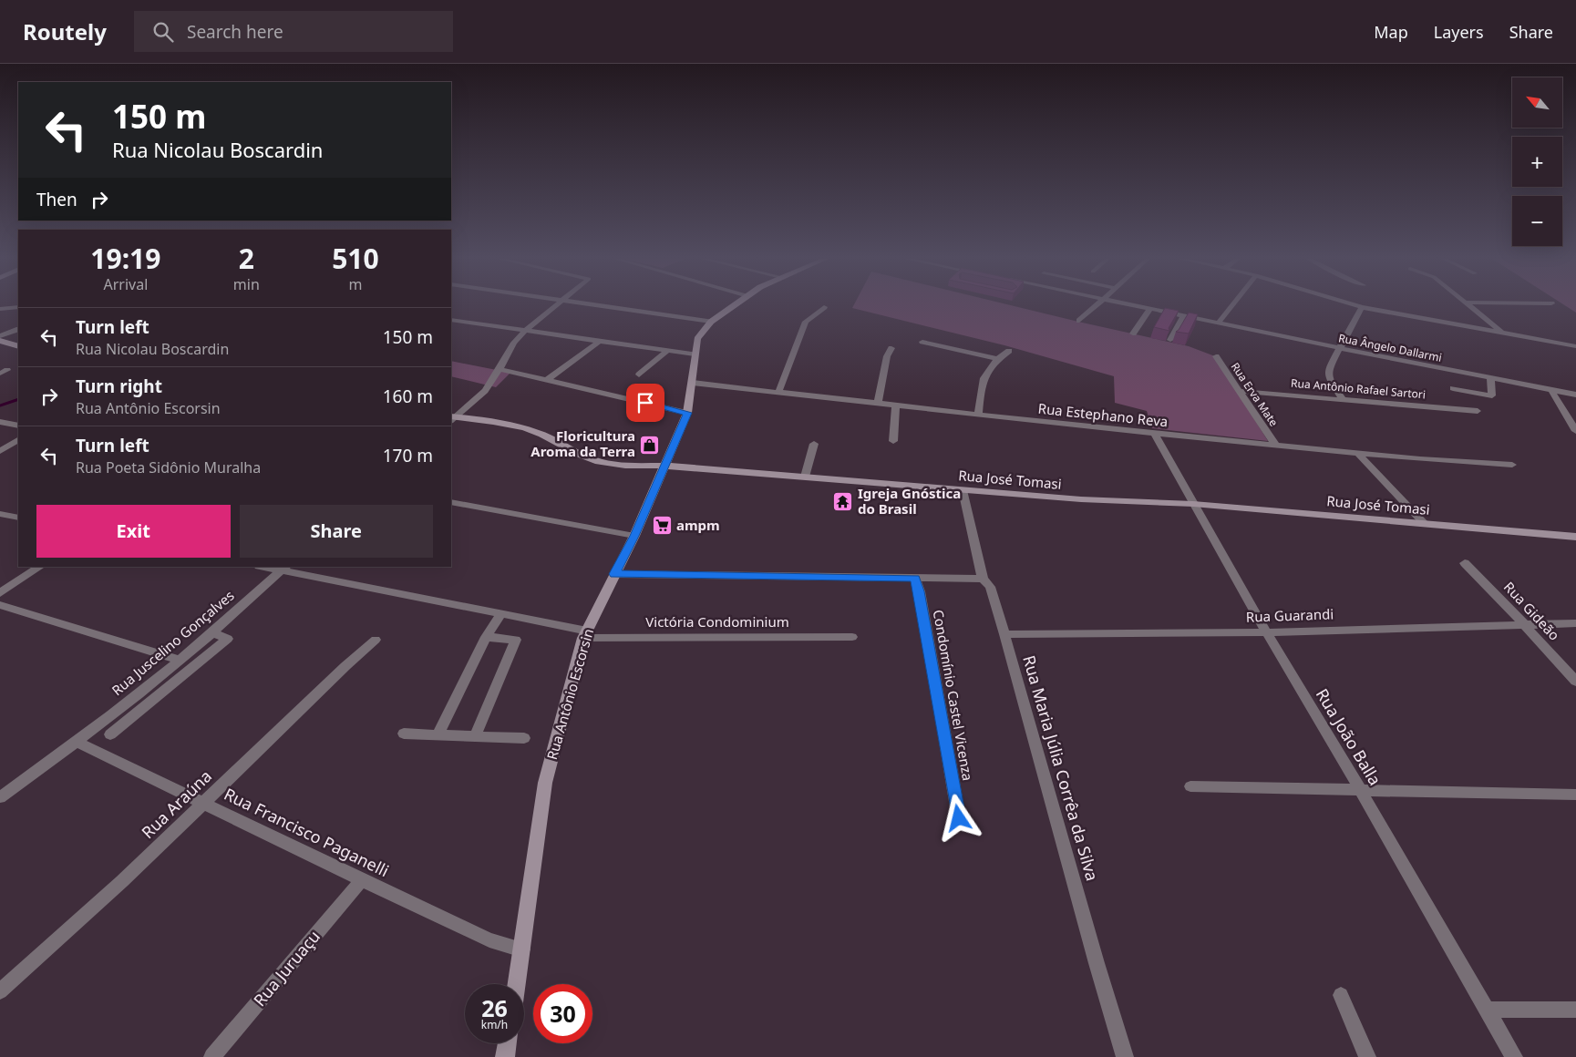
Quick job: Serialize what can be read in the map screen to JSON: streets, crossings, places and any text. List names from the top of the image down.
{
  "streets": {
    "main road": ["Rua José Tomasi", "Rua Antônio Escorsin"],
    "street": [
      "Rua Ângelo Dallarmi",
      "Rua Antônio Rafael Sartori",
      "Rua Erva Mate",
      "Rua Estephano Reva",
      "Rua Gideão",
      "Rua Guarandi",
      "Victória Condominium",
      "Rua Juscelino Gonçalves",
      "Condomínio Castel Vicenza",
      "Rua João Balla",
      "Rua Maria Júlia Corrêa da Silva",
      "Rua Araúna",
      "Rua Francisco Paganelli",
      "Rua Juruaçu"
    ]
  },
  "crossings": [
    ["Rua Antônio Rafael Sartori", "Rua Erva Mate"],
    ["Rua Erva Mate", "Rua Estephano Reva"],
    ["Rua Estephano Reva", "Rua Antônio Escorsin"],
    ["Rua Estephano Reva", "Rua João Balla"],
    ["Rua José Tomasi", "Rua Antônio Escorsin"],
    ["Rua José Tomasi", "Rua João Balla"],
    ["Rua José Tomasi", "Rua Maria Júlia Corrêa da Silva"],
    ["Rua Gideão", "Rua Guarandi"],
    ["Rua Guarandi", "Rua João Balla"],
    ["Rua Guarandi", "Rua Maria Júlia Corrêa da Silva"],
    ["Victória Condominium", "Rua Juscelino Gonçalves"],
    ["Victória Condominium", "Rua Antônio Escorsin"],
    ["Rua Juscelino Gonçalves", "Rua Francisco Paganelli"],
    ["Rua Antônio Escorsin", "Rua Francisco Paganelli"],
    ["Rua Araúna", "Rua Francisco Paganelli"],
    ["Rua Francisco Paganelli", "Rua Juruaçu"]
  ],
  "places": {
    "shop": ["Floricultura Aroma da Terra"],
    "temple": ["Igreja Gnóstica do Brasil"],
    "supermarket": ["ampm"]
  },
  "north": "top left",
  "page": {
    "header": "Routely",
    "search": "Search here",
    "nav": ["Map", "Layers", "Share"],
    "map_buttons": ["+", "−"],
    "turn": ["150 m", "Rua Nicolau Boscardin"],
    "then": "Then",
    "eta": [
      "19:19",
      "Arrival",
      "2",
      "min",
      "510",
      "m"
    ],
    "list": [
      {
        "name": "Turn left",
        "note": "Rua Nicolau Boscardin",
        "value": "150 m"
      },
      {
        "name": "Turn right",
        "note": "Rua Antônio Escorsin",
        "value": "160 m"
      },
      {
        "name": "Turn left",
        "note": "Rua Poeta Sidônio Muralha",
        "value": "170 m"
      }
    ],
    "buttons": ["Exit", "Share"],
    "speed": "26 km/h",
    "limit": "30"
  }
}
